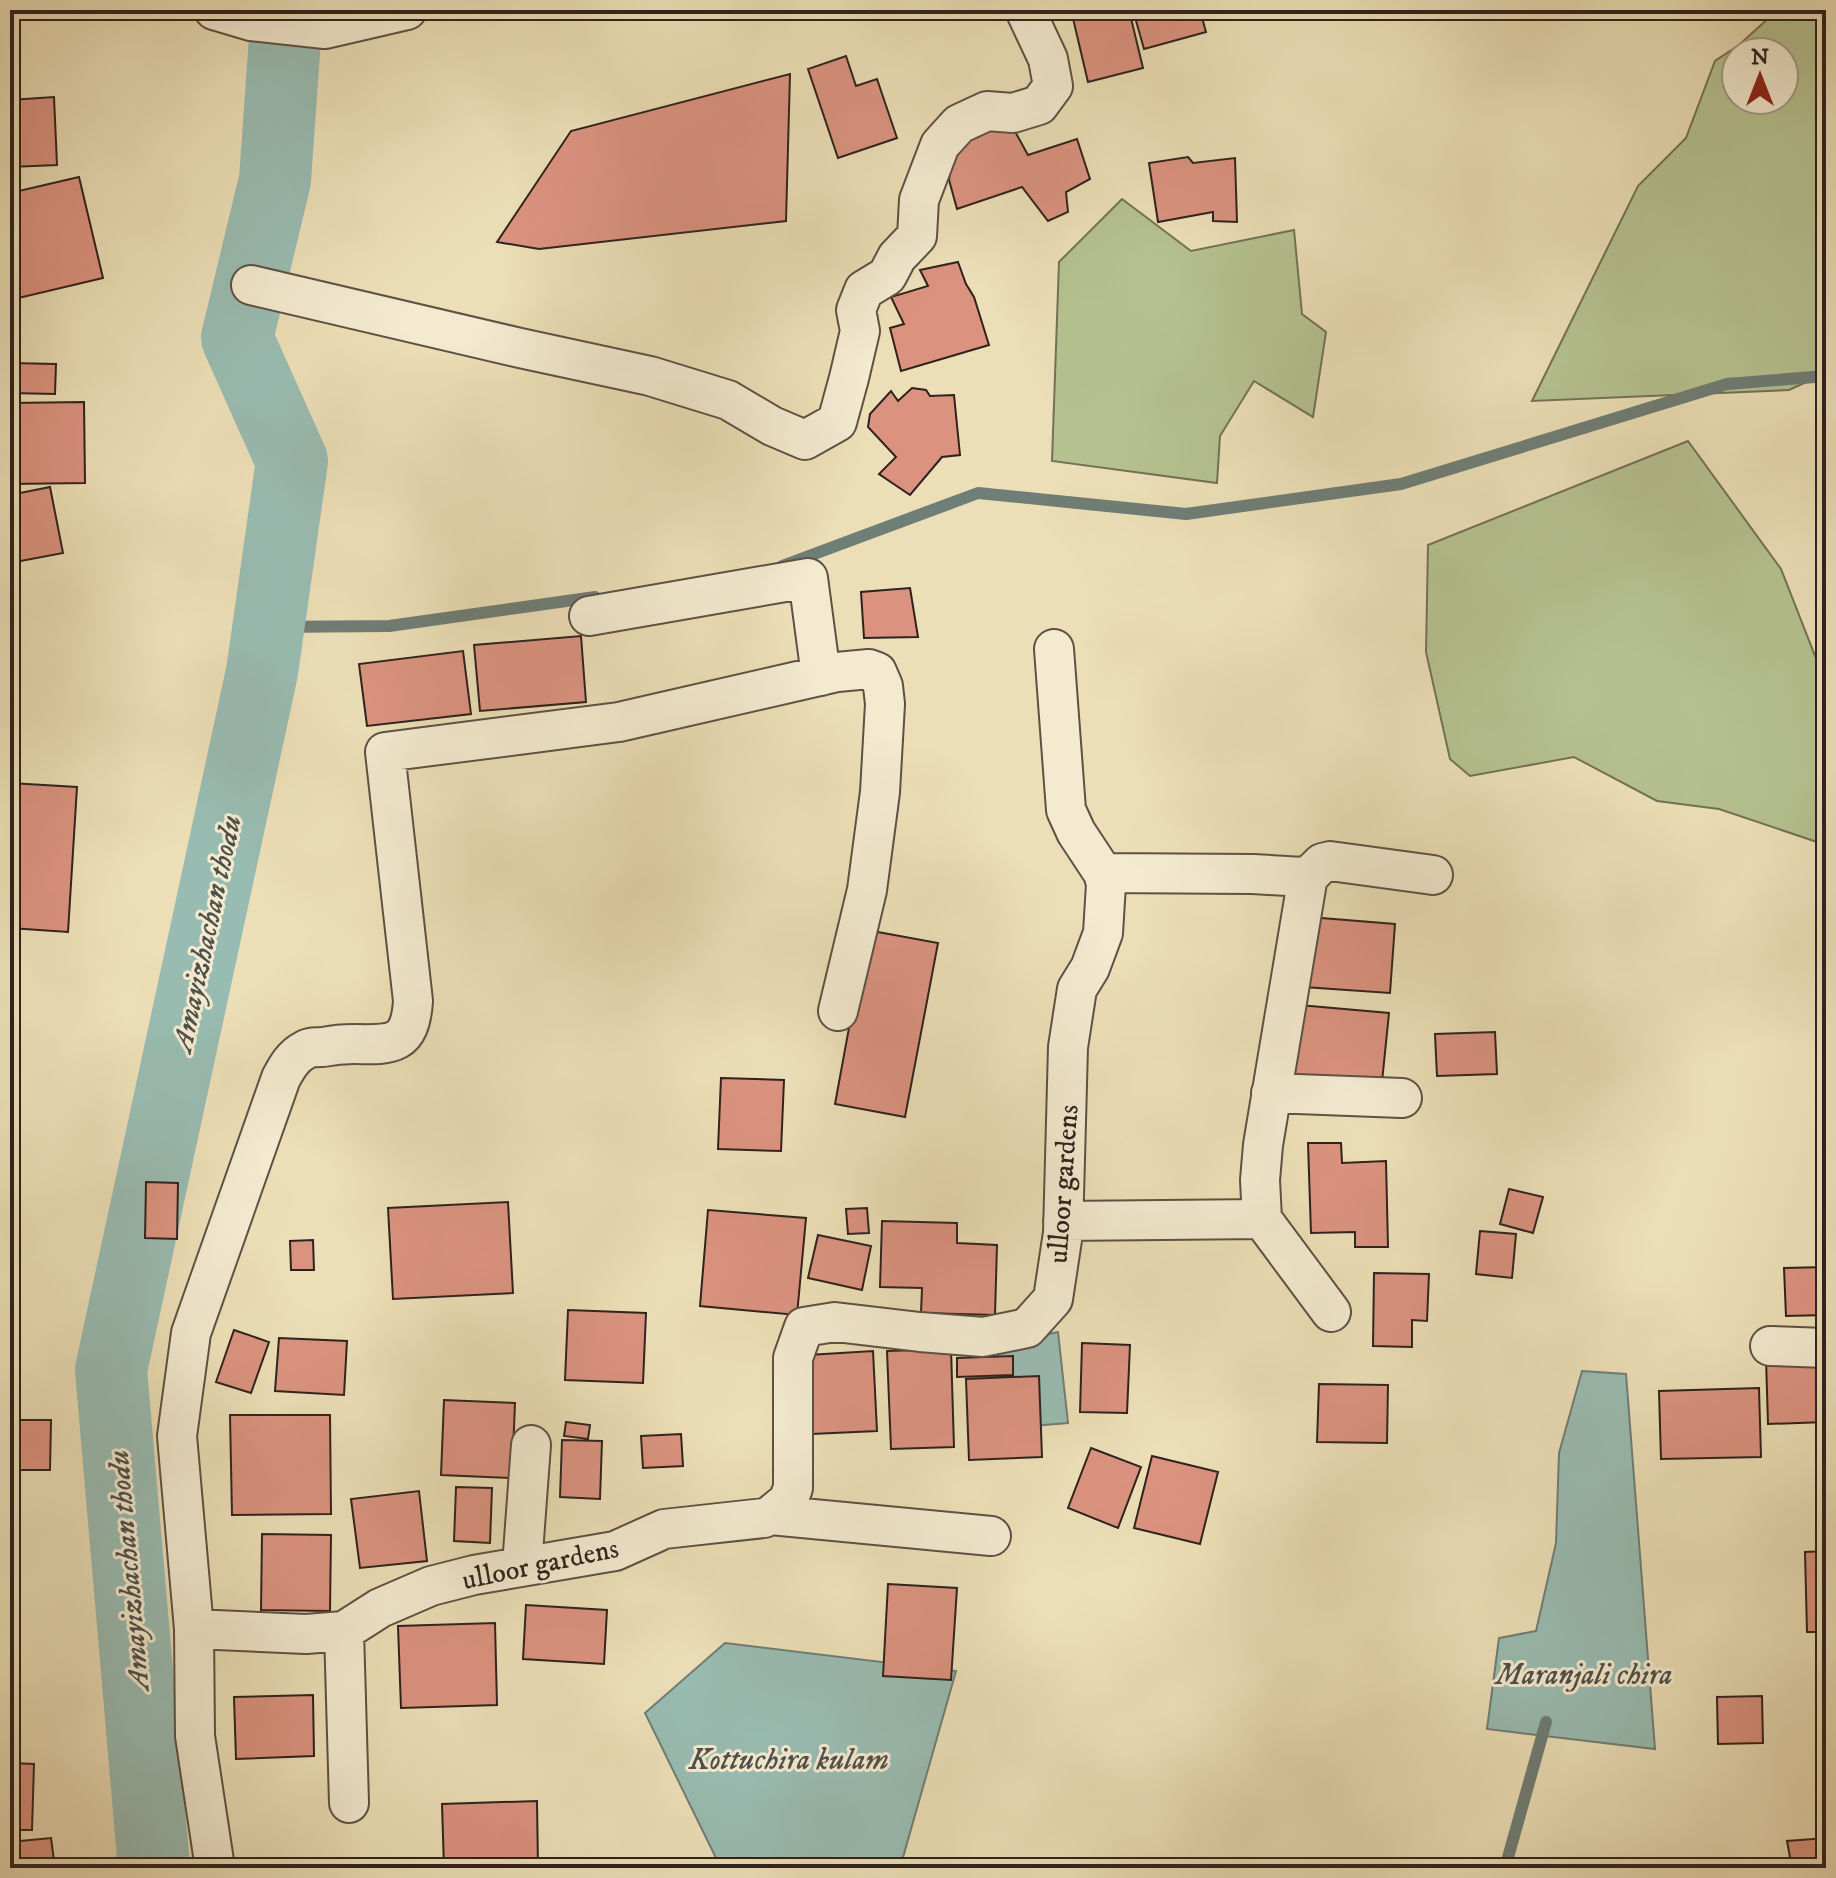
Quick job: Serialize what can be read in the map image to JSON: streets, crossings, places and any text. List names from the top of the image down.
{
  "streets": {
    "street": ["ulloor gardens"]
  },
  "water": ["Amayizhachan thodu", "Maranjali chira", "Kottuchira kulam"],
  "north": "top"
}
